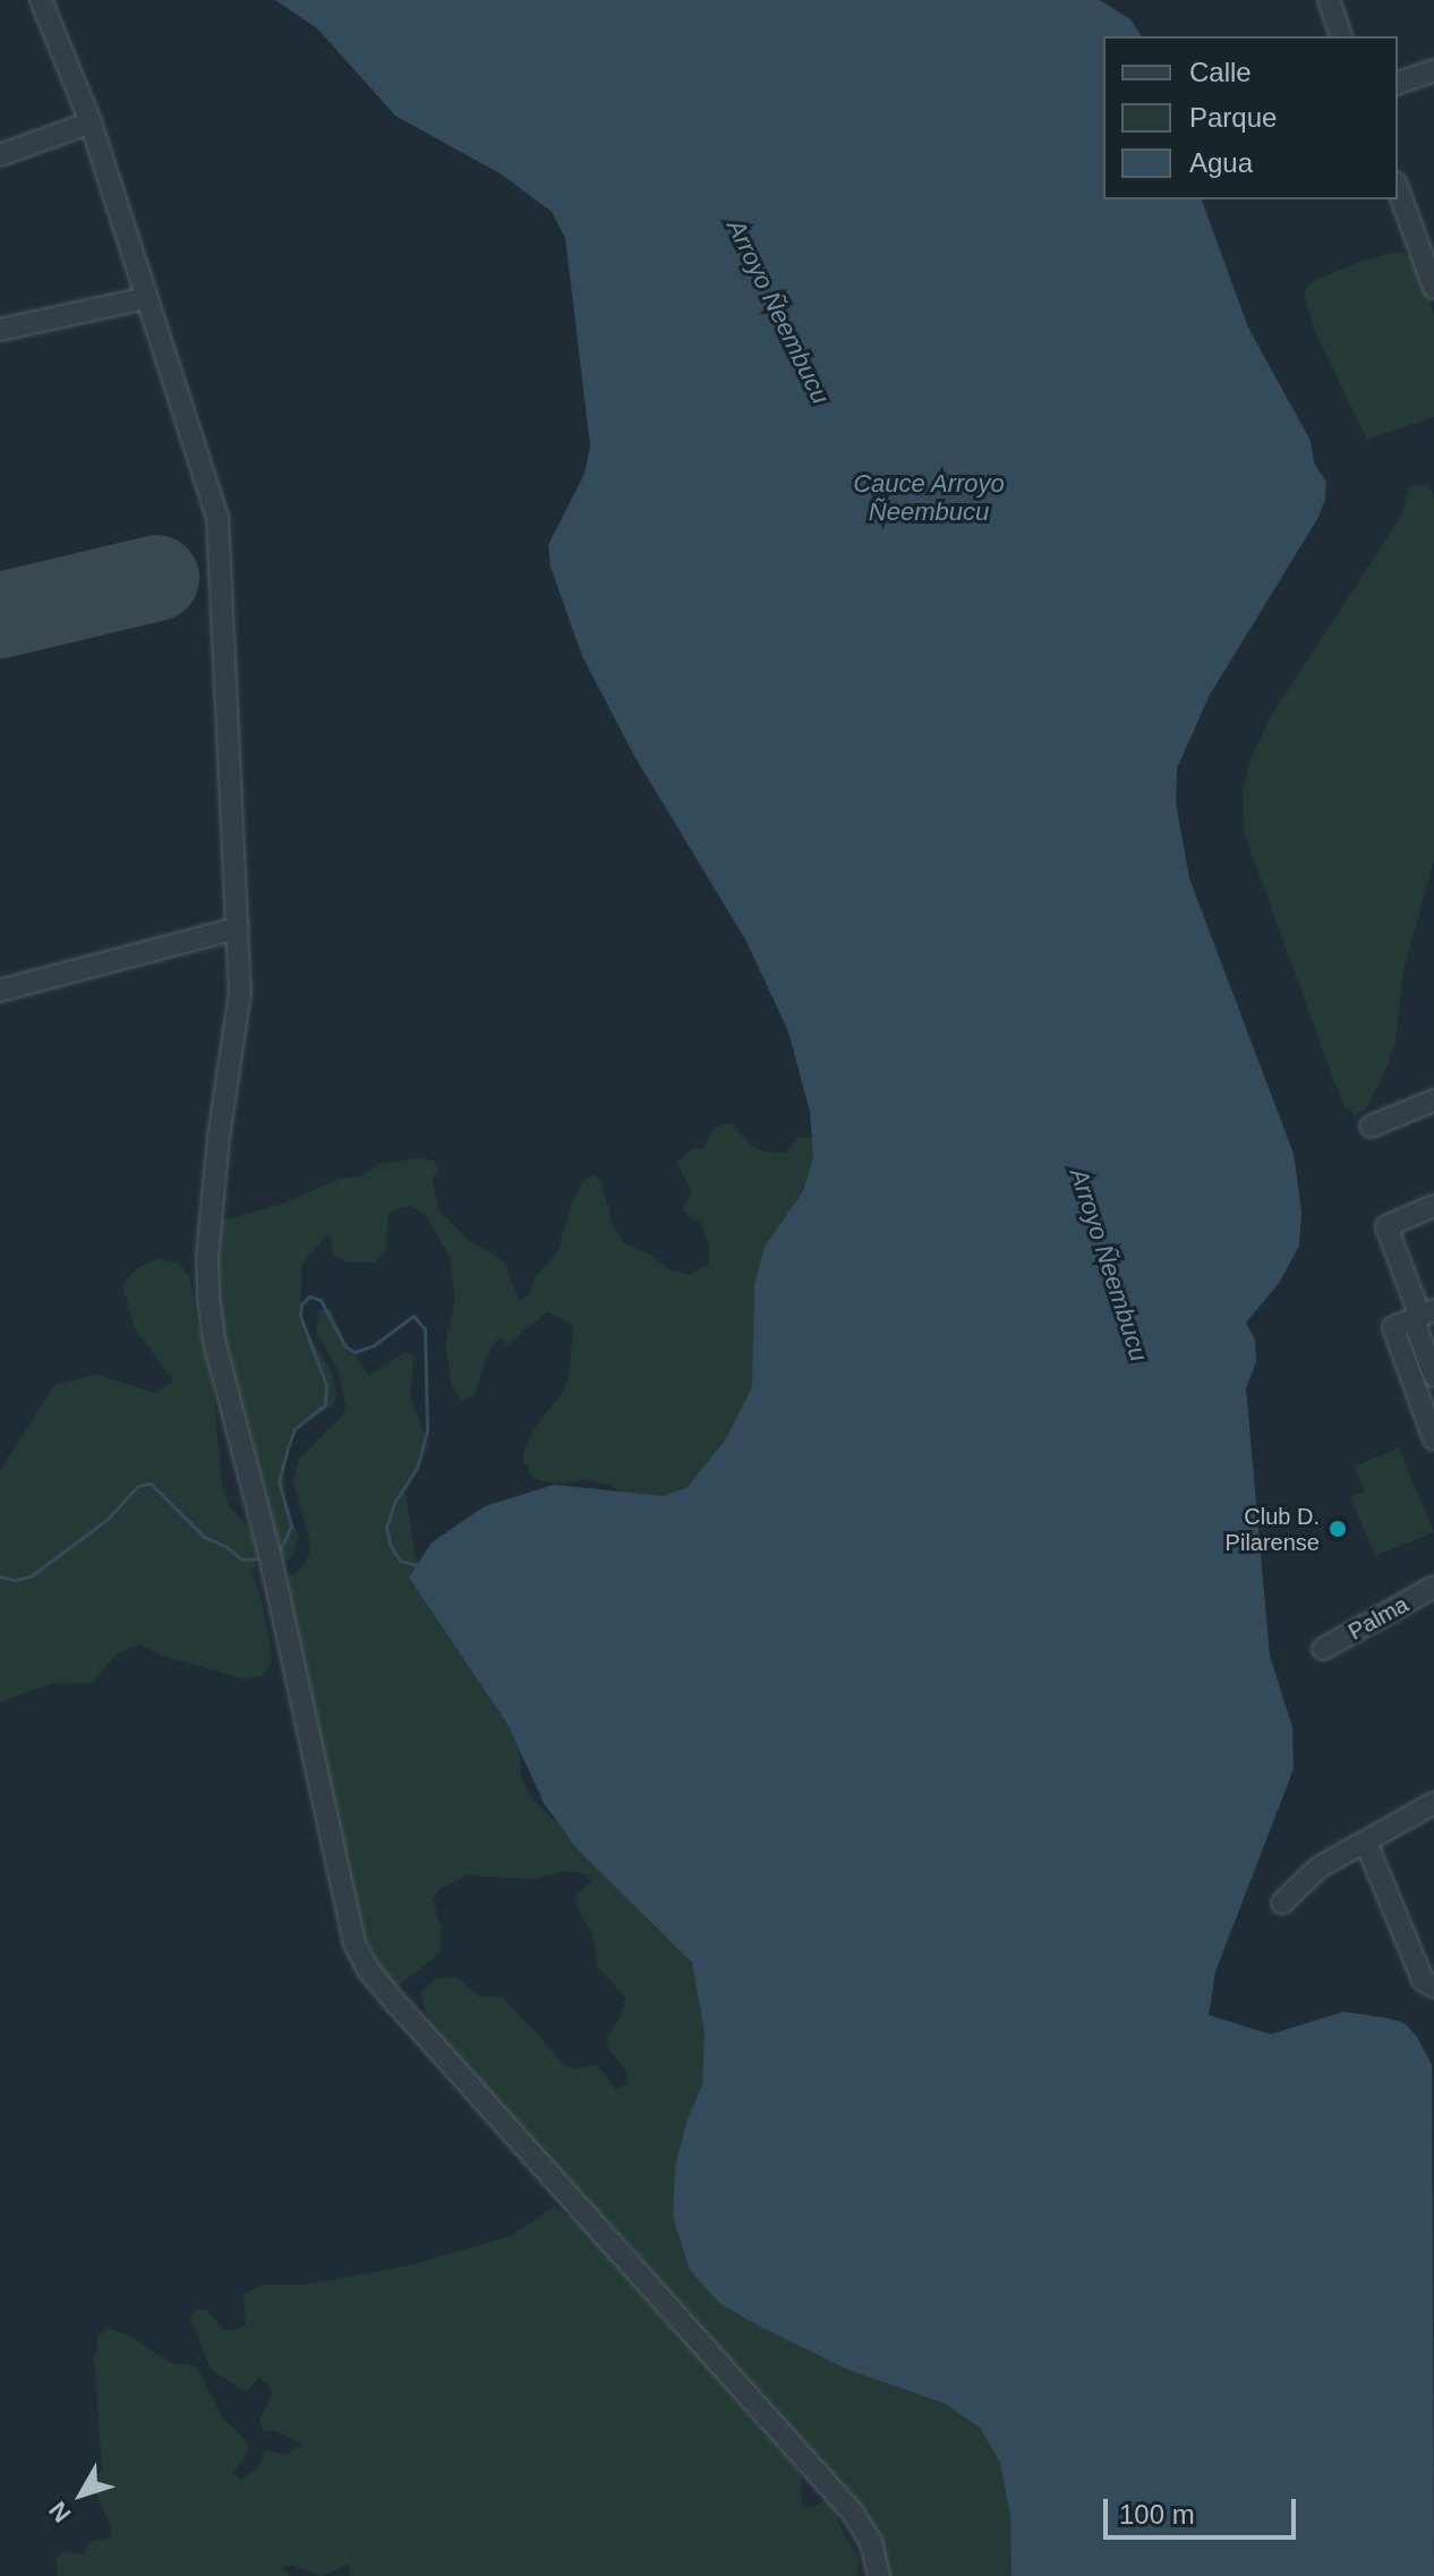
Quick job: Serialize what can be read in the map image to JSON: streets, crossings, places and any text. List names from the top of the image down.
{
  "streets": {
    "street": ["Palma"]
  },
  "water": ["Arroyo Ñeembucu", "Cauce Arroyo Ñeembucu"],
  "places": ["Club D. Pilarense"],
  "legend": ["Calle", "Parque", "Agua"],
  "scale_bar": "100 m",
  "north": "bottom left"
}
